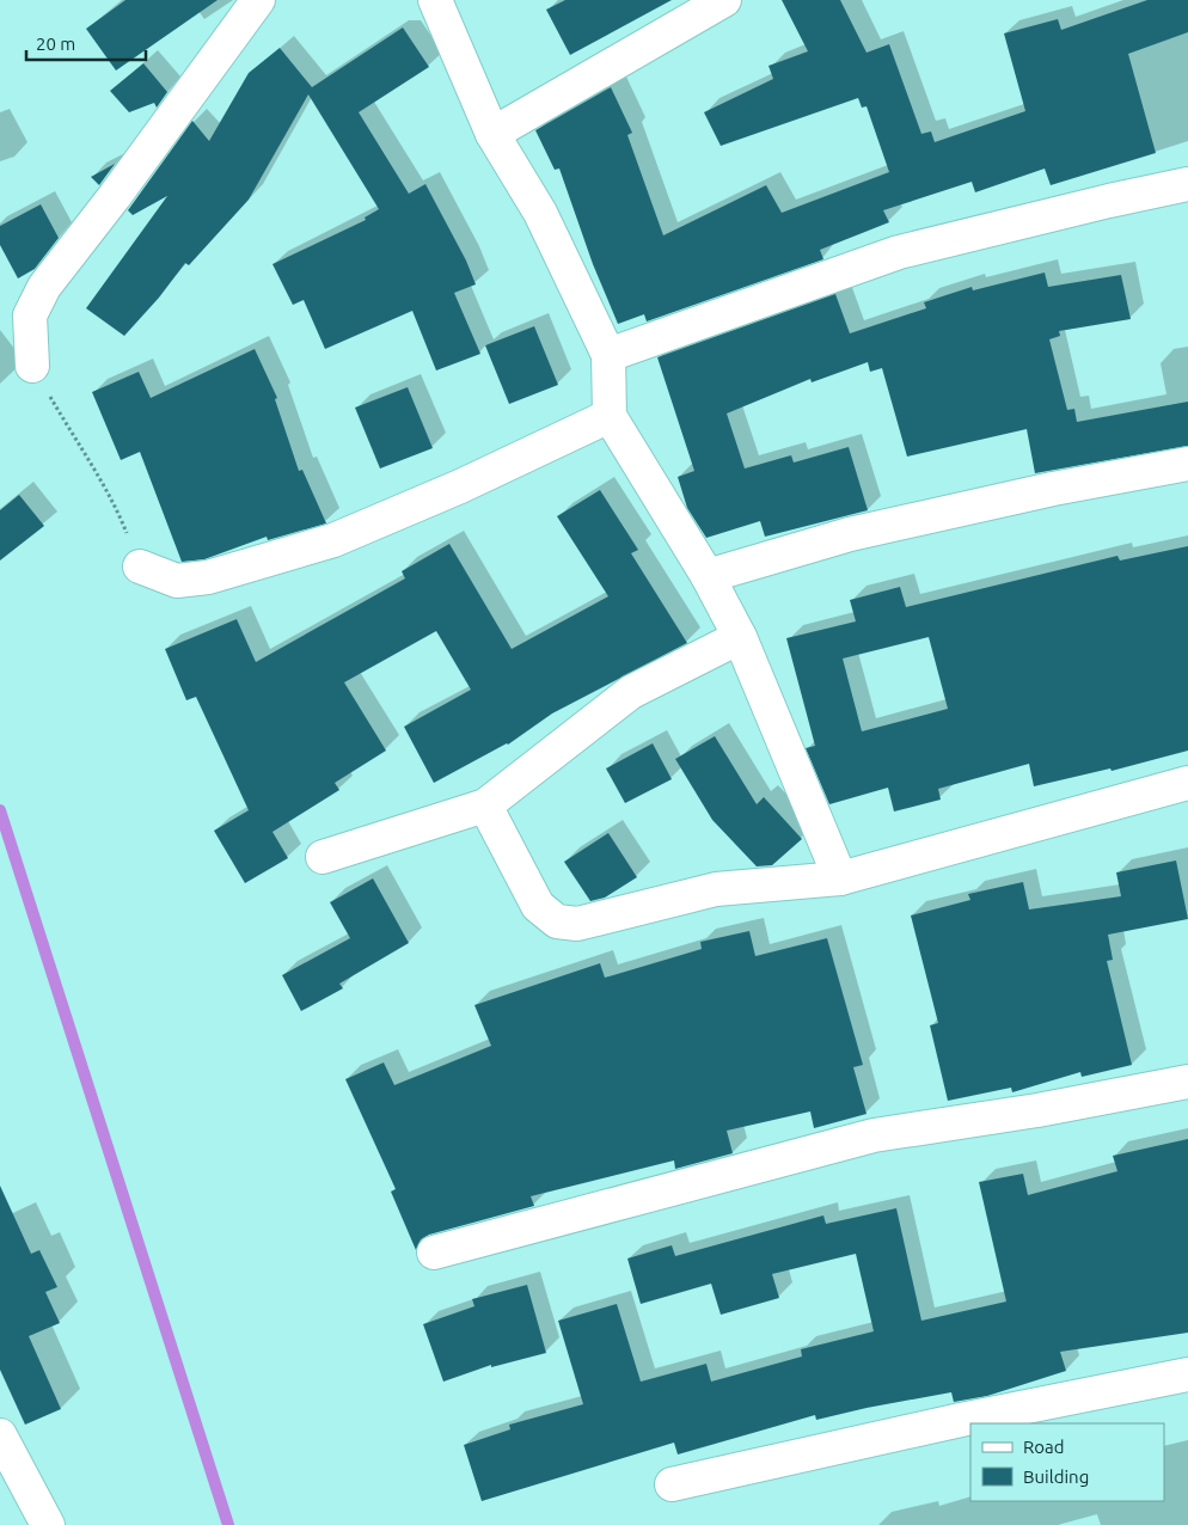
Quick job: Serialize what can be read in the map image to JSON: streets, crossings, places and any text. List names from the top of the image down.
{
  "legend": ["Road", "Building"],
  "scale_bar": "20 m"
}
